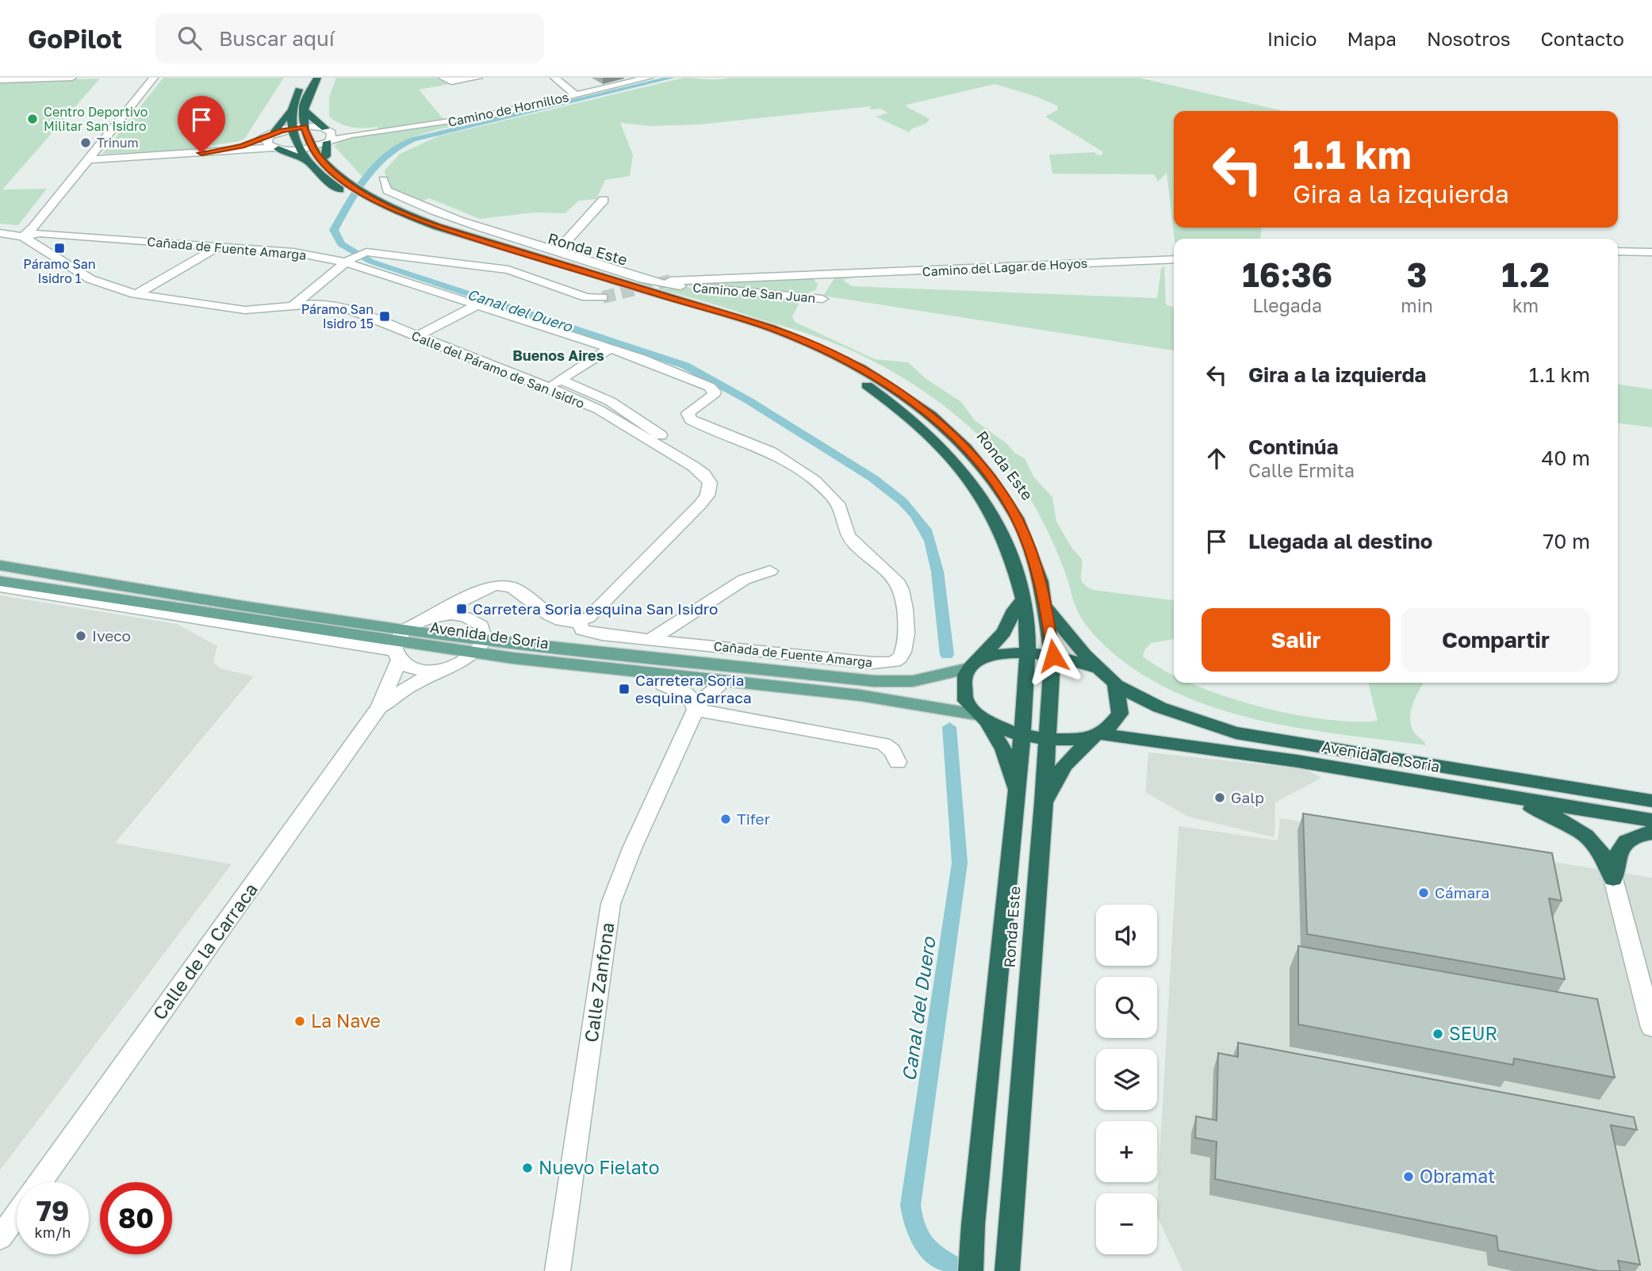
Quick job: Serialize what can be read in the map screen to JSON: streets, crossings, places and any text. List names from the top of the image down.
{
  "streets": {
    "highway": ["Ronda Este", "Avenida de Soria"],
    "street": [
      "Camino de Hornillos",
      "Cañada de Fuente Amarga",
      "Camino del Lagar de Hoyos",
      "Camino de San Juan",
      "Calle del Páramo de San Isidro",
      "Calle de la Carraca",
      "Calle Zanfona"
    ]
  },
  "crossings": [
    ["Cañada de Fuente Amarga", "Calle del Páramo de San Isidro"],
    ["Ronda Este", "Avenida de Soria"],
    ["Avenida de Soria", "Calle de la Carraca"]
  ],
  "districts": ["Buenos Aires"],
  "water": ["Canal del Duero"],
  "places": {
    "other": [
      "Centro Deportivo Militar San Isidro",
      "Trinum",
      "Iveco",
      "Galp",
      "Tifer",
      "Cámara",
      "La Nave",
      "SEUR",
      "Nuevo Fielato",
      "Obramat"
    ],
    "transit": [
      "Páramo San Isidro 1",
      "Páramo San Isidro 15",
      "Carretera Soria esquina San Isidro",
      "Carretera Soria esquina Carraca"
    ]
  },
  "page": {
    "header": "GoPilot",
    "search": "Buscar aquí",
    "nav": [
      "Inicio",
      "Mapa",
      "Nosotros",
      "Contacto"
    ],
    "turn": ["1.1 km", "Gira a la izquierda"],
    "eta": [
      "16:36",
      "Llegada",
      "3",
      "min",
      "1.2",
      "km"
    ],
    "list": [
      {
        "name": "Gira a la izquierda",
        "value": "1.1 km"
      },
      {
        "name": "Continúa",
        "note": "Calle Ermita",
        "value": "40 m"
      },
      {
        "name": "Llegada al destino",
        "value": "70 m"
      }
    ],
    "buttons": ["Salir", "Compartir"],
    "map_buttons": ["+", "−"],
    "speed": "79 km/h",
    "limit": "80"
  }
}
